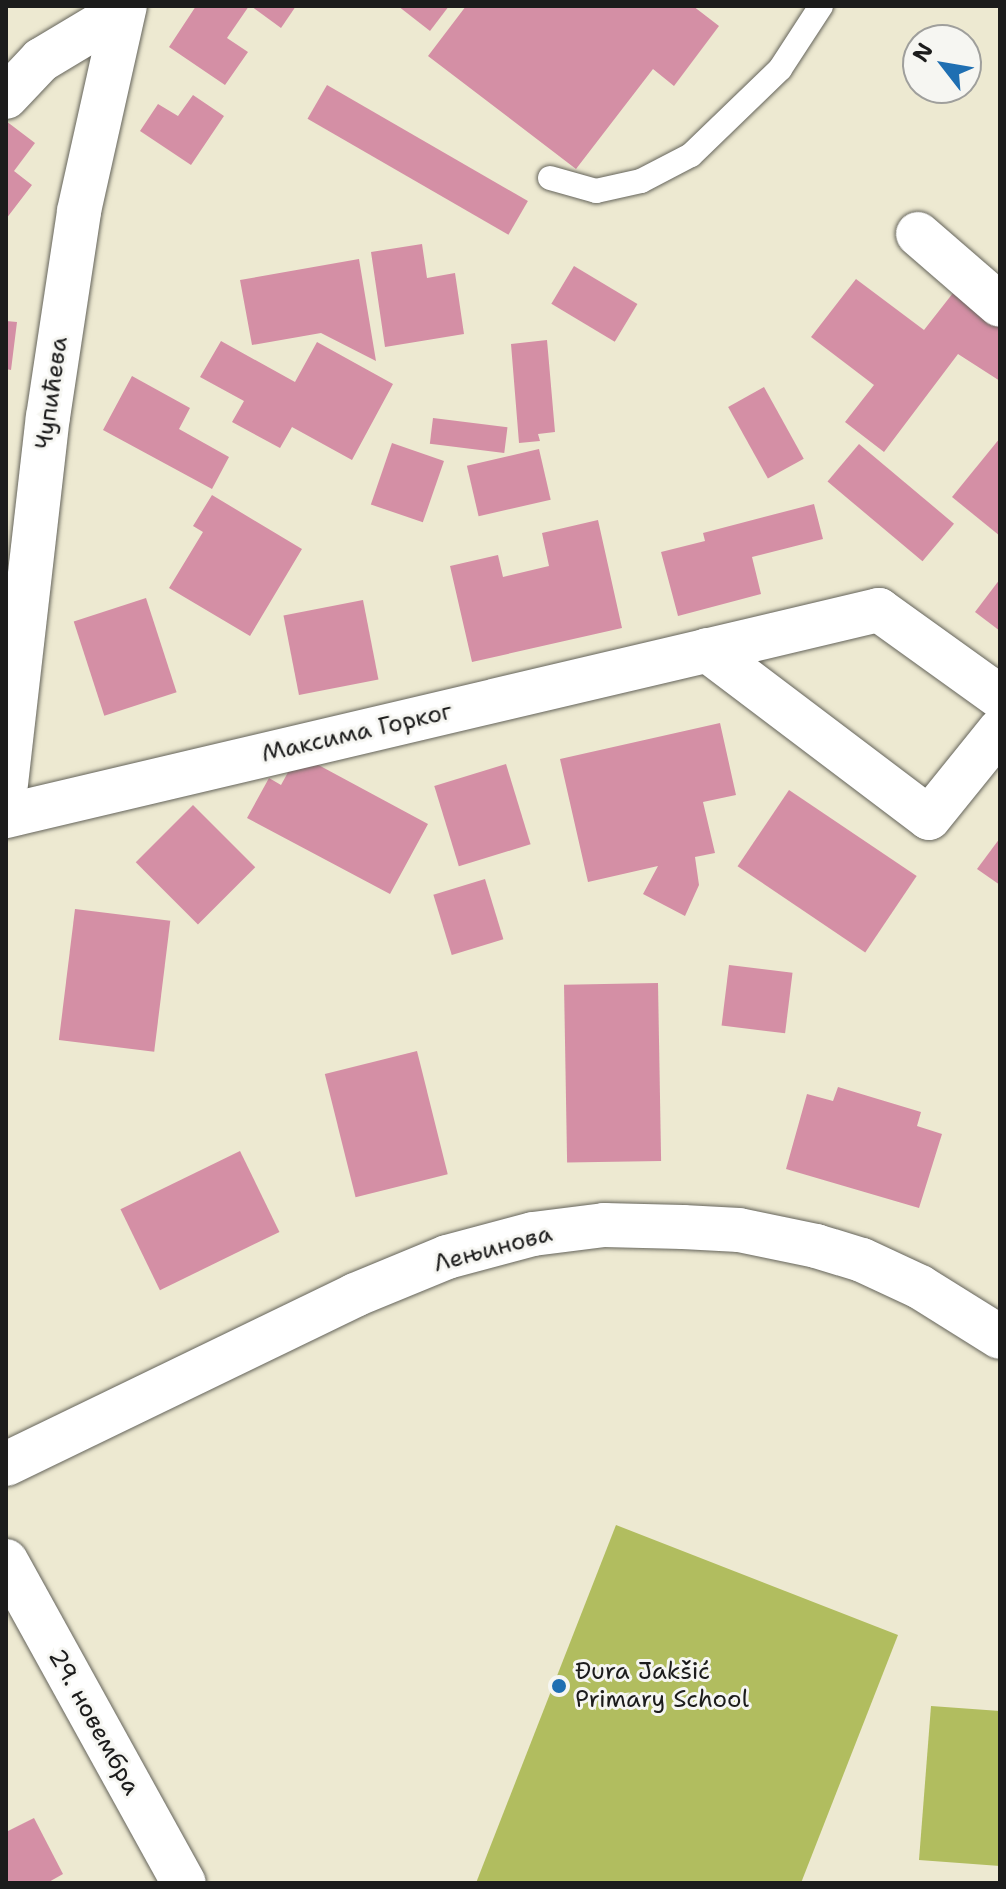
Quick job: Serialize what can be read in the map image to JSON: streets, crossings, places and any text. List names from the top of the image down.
{
  "streets": {
    "street": [
      "Чупићева",
      "Максима Горког",
      "Лењинова",
      "29. новембра"
    ]
  },
  "places": ["Đura Jakšić Primary School"],
  "north": "top left"
}
